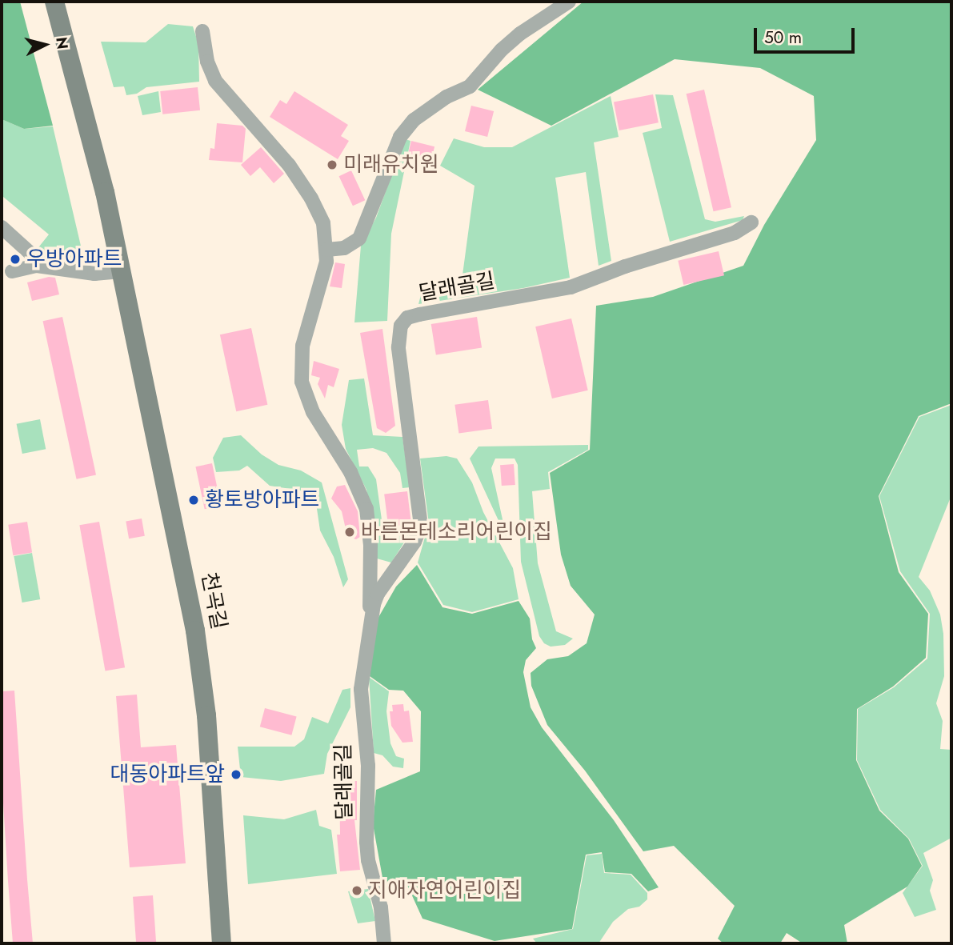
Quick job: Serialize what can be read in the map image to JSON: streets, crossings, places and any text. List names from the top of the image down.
{
  "streets": {
    "street": ["달래골길", "천곡길"]
  },
  "places": [
    "미래유치원",
    "우방아파트",
    "황토방아파트",
    "바른몬테소리어린이집",
    "대동아파트앞",
    "지애자연어린이집"
  ],
  "scale_bar": "50 m",
  "north": "right"
}
